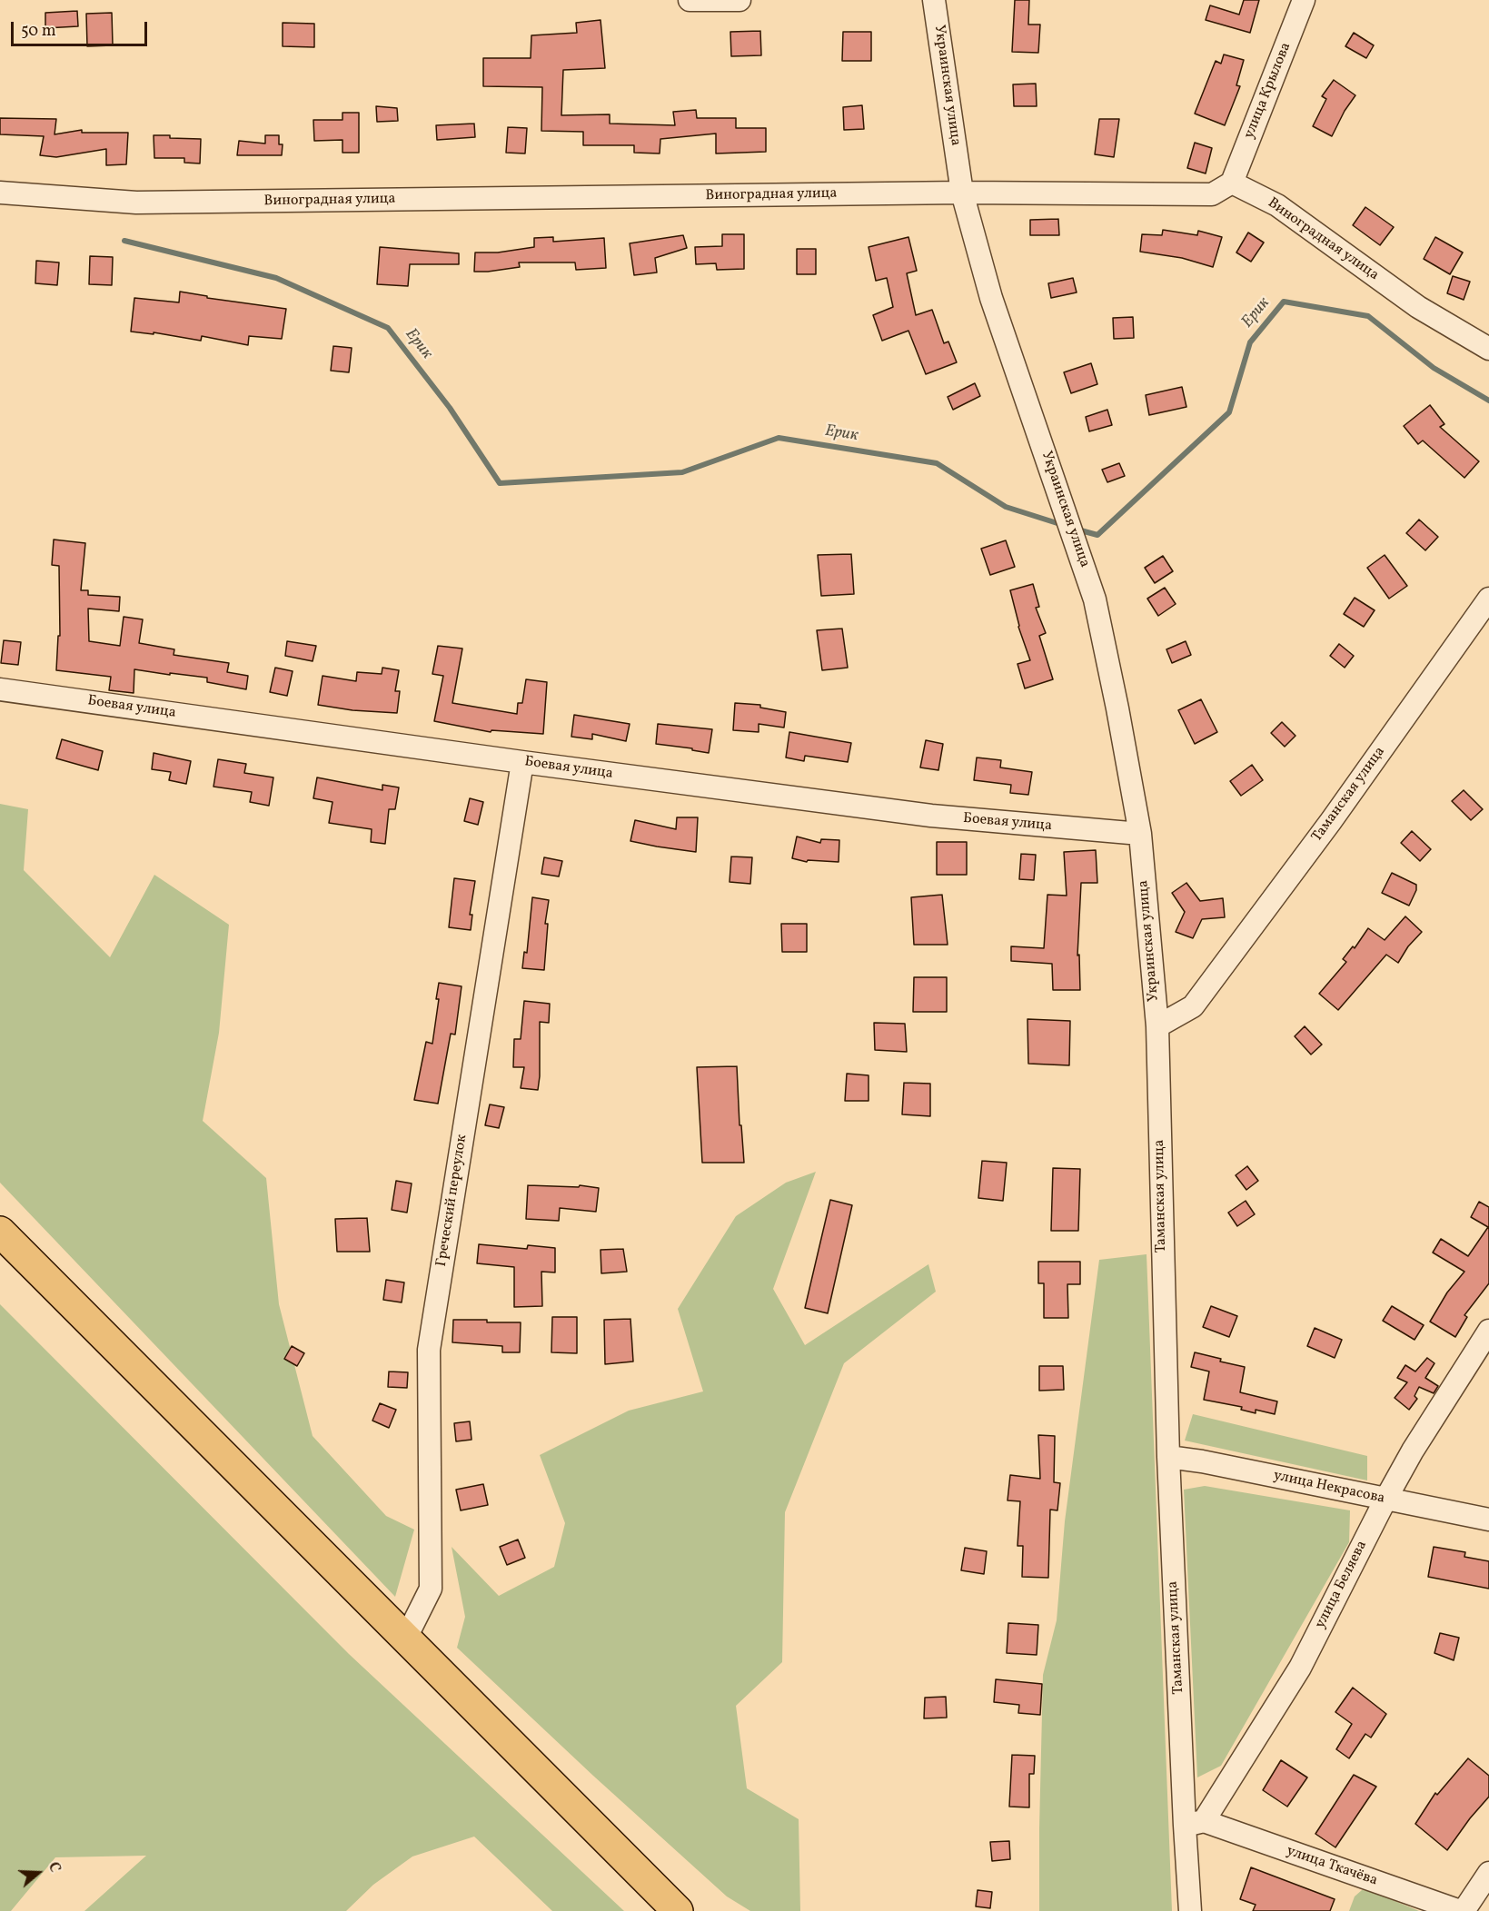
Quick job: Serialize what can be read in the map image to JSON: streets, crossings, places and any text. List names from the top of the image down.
{
  "streets": {
    "street": [
      "Украинская улица",
      "улица Крылова",
      "Виноградная улица",
      "Боевая улица",
      "Таманская улица",
      "Греческий переулок",
      "улица Некрасова",
      "улица Беляева",
      "улица Ткачёва"
    ]
  },
  "crossings": [
    ["Украинская улица", "Виноградная улица"],
    ["Украинская улица", "Боевая улица"],
    ["Украинская улица", "Таманская улица"],
    ["улица Крылова", "Виноградная улица"],
    ["Боевая улица", "Греческий переулок"],
    ["Таманская улица", "улица Некрасова"],
    ["Таманская улица", "улица Беляева"],
    ["Таманская улица", "улица Ткачёва"],
    ["улица Некрасова", "улица Беляева"],
    ["улица Беляева", "улица Ткачёва"]
  ],
  "water": ["Ерик"],
  "scale_bar": "50 m",
  "north": "right"
}
